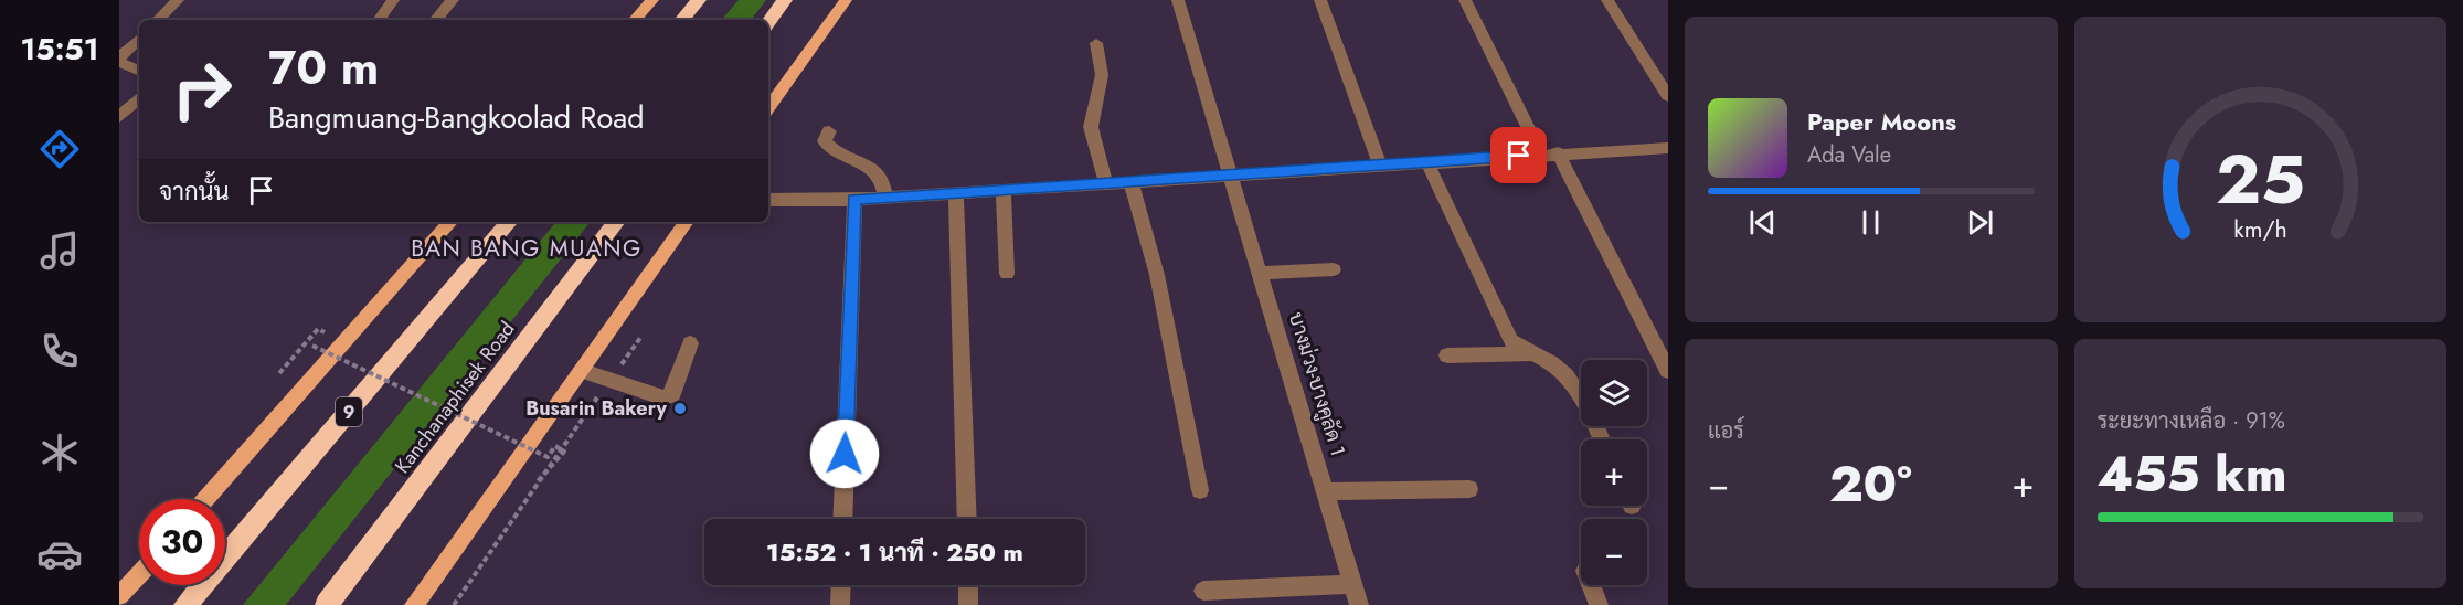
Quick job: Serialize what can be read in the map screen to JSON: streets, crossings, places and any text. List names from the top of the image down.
{
  "streets": {
    "highway": ["Kanchanaphisek Road", "9"],
    "street": ["บางม่วง-บางคูลัด 1"]
  },
  "districts": ["BAN BANG MUANG"],
  "places": ["Busarin Bakery"],
  "page": {
    "tabs": "15:51",
    "turn": ["70 m", "Bangmuang-Bangkoolad Road"],
    "song": ["Paper Moons", "Ada Vale"],
    "then": "จากนั้น",
    "tile": [
      "แอร์",
      ["ระยะทางเหลือ · 91%", "455 km"]
    ],
    "map_buttons": ["+", "−"],
    "heat": ["−", "20°", "+"],
    "limit": "30",
    "trip": "15:52 · 1 นาที · 250 m",
    "gauge": ["25", "km/h"]
  }
}
